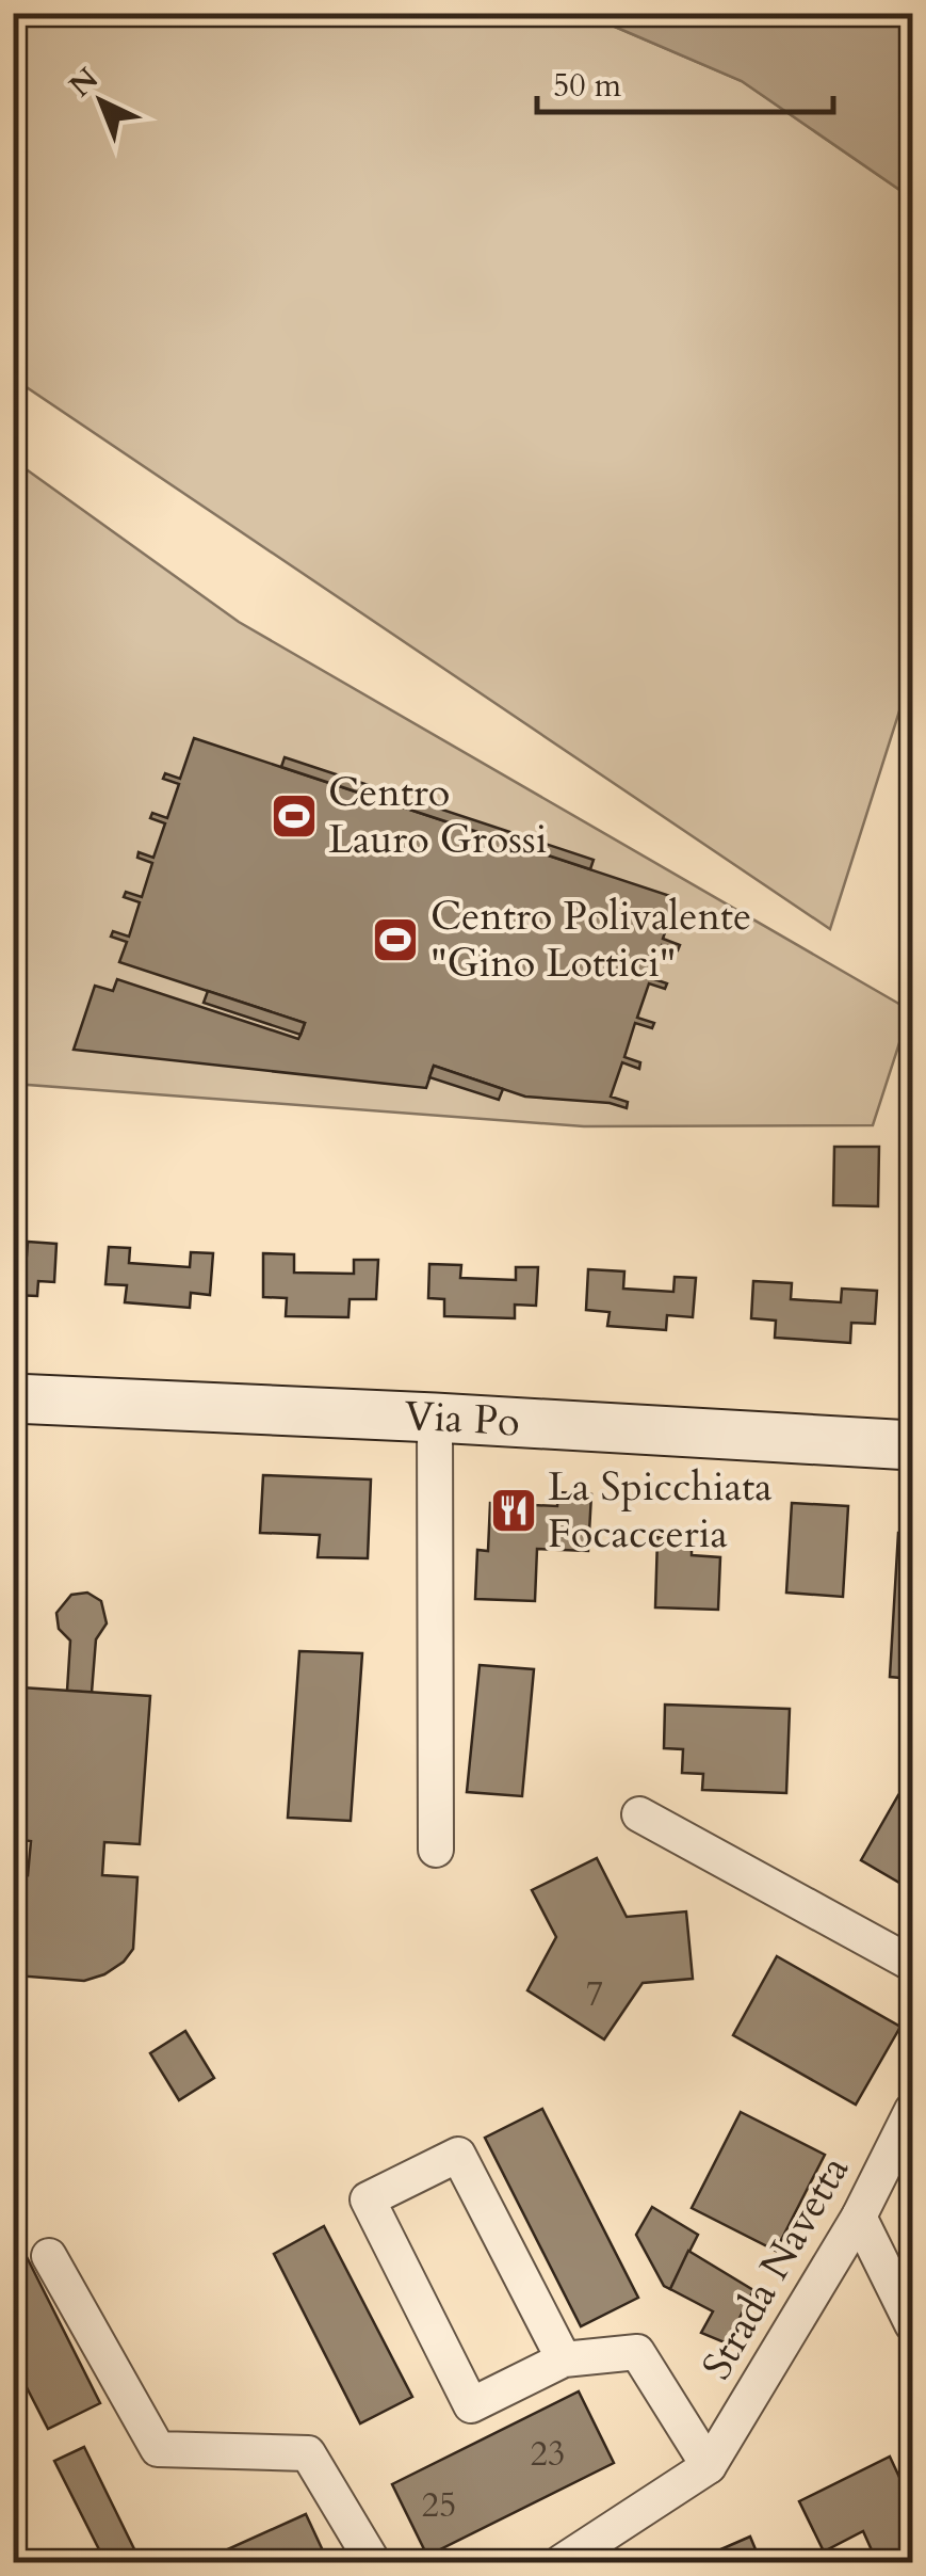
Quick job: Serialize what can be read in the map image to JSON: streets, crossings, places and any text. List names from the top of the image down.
{
  "streets": {
    "street": ["Via Po", "Strada Navetta"]
  },
  "places": {
    "sports": ["Centro Lauro Grossi", "Centro Polivalente \"Gino Lottici\""],
    "restaurant": ["La Spicchiata Focacceria"]
  },
  "house_numbers": ["7", "23", "25"],
  "scale_bar": "50 m",
  "north": "top left"
}
